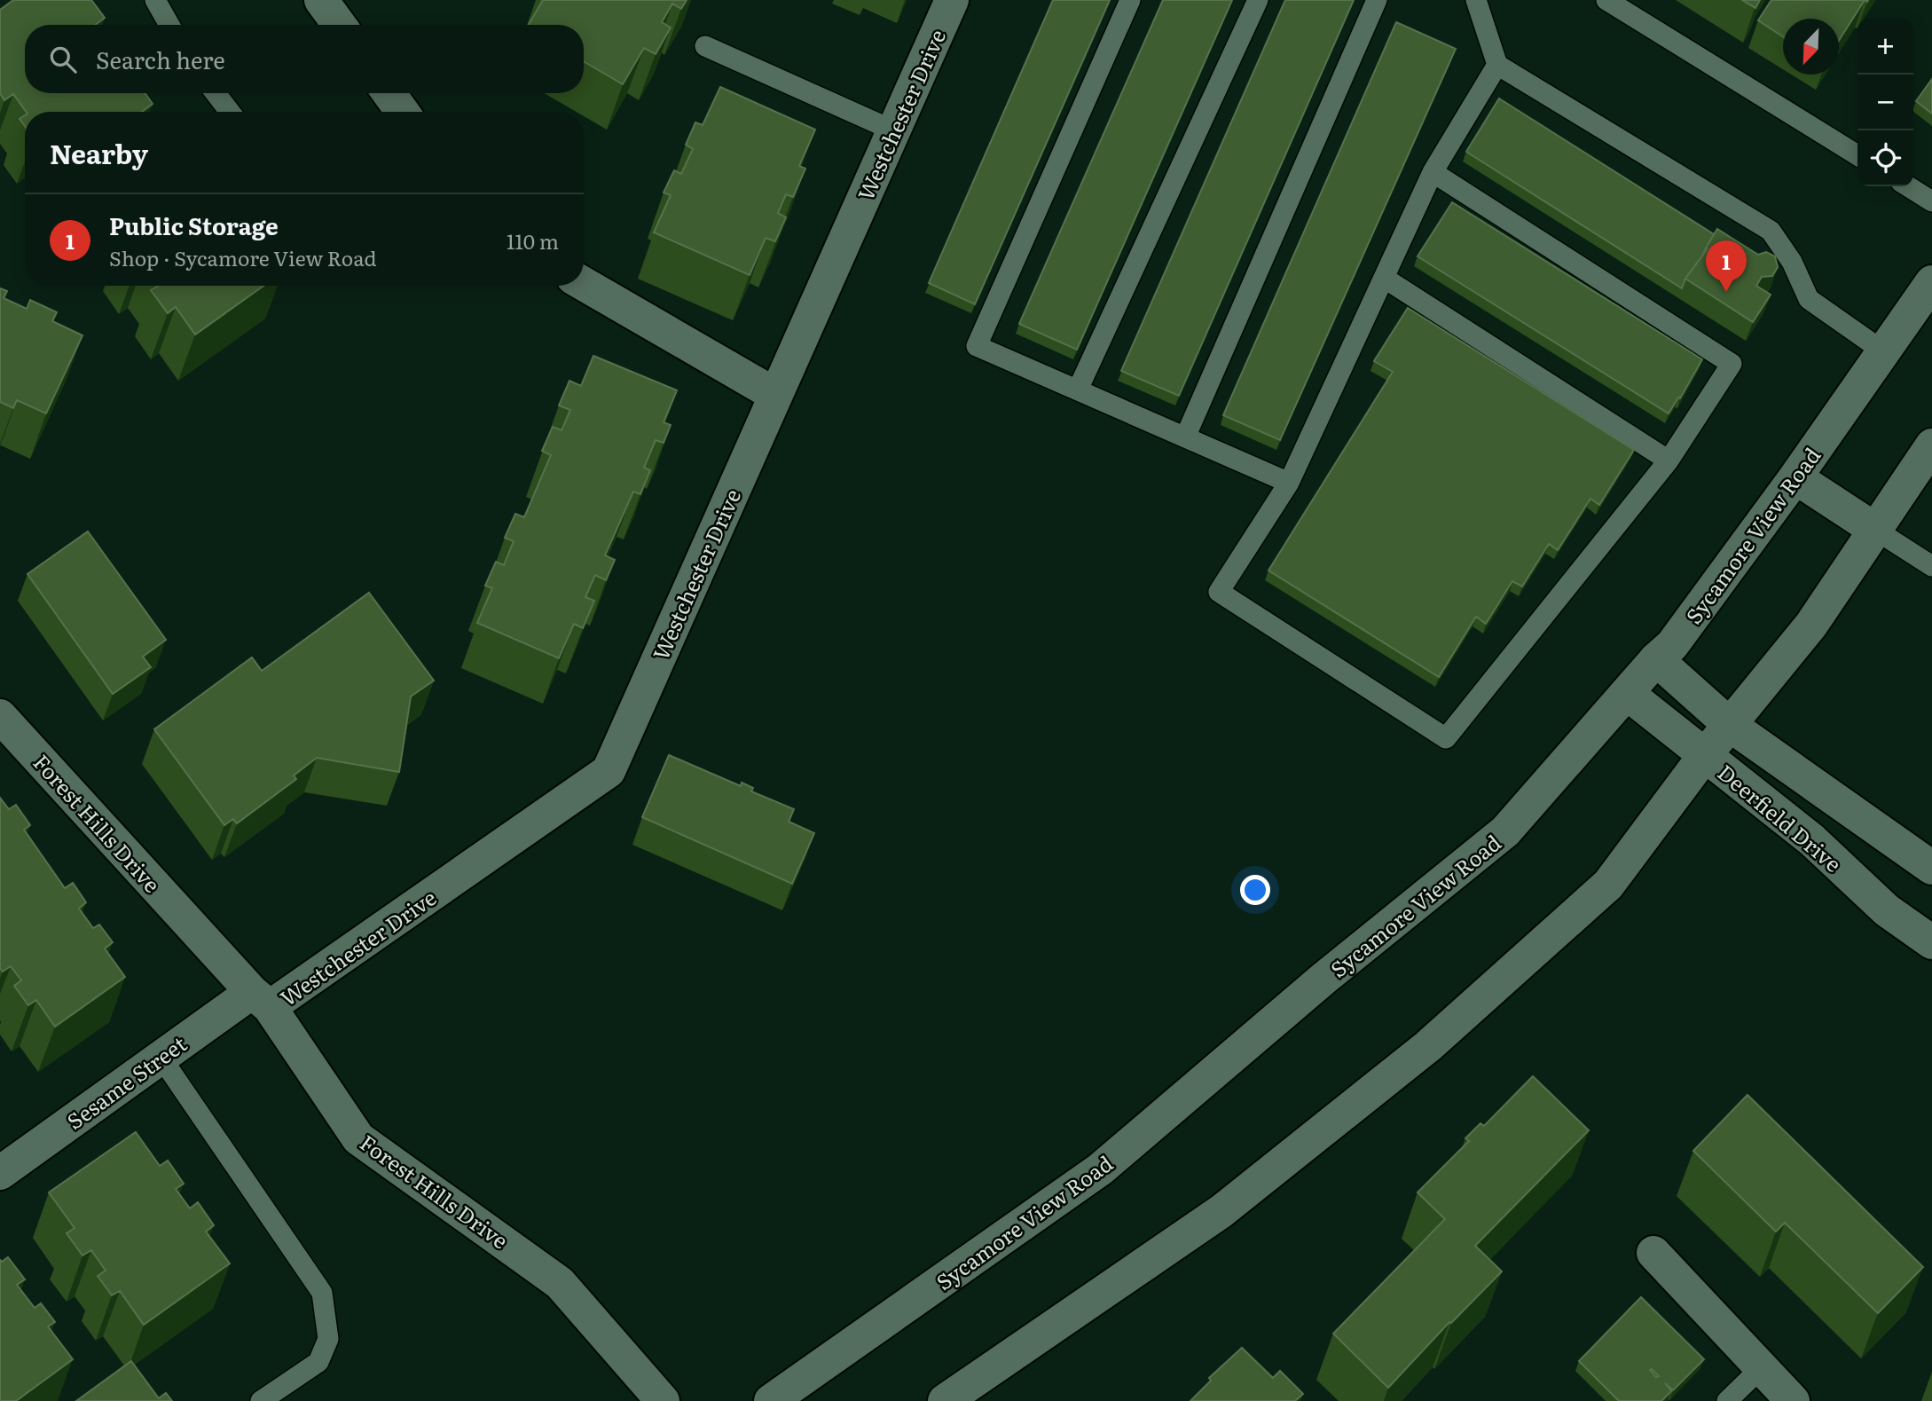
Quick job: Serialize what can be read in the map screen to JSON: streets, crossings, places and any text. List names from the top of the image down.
{
  "streets": {
    "street": [
      "Westchester Drive",
      "Sycamore View Road",
      "Deerfield Drive",
      "Forest Hills Drive",
      "Sesame Street"
    ]
  },
  "crossings": [
    ["Westchester Drive", "Forest Hills Drive"],
    ["Westchester Drive", "Sesame Street"],
    ["Sycamore View Road", "Deerfield Drive"],
    ["Forest Hills Drive", "Sesame Street"]
  ],
  "north": "bottom left",
  "page": {
    "map_buttons": ["+", "−"],
    "search": "Search here",
    "heading": "Nearby",
    "list": [
      {
        "mark": "1",
        "name": "Public Storage",
        "note": "Shop · Sycamore View Road",
        "value": "110 m"
      }
    ],
    "pins": "1"
  }
}
